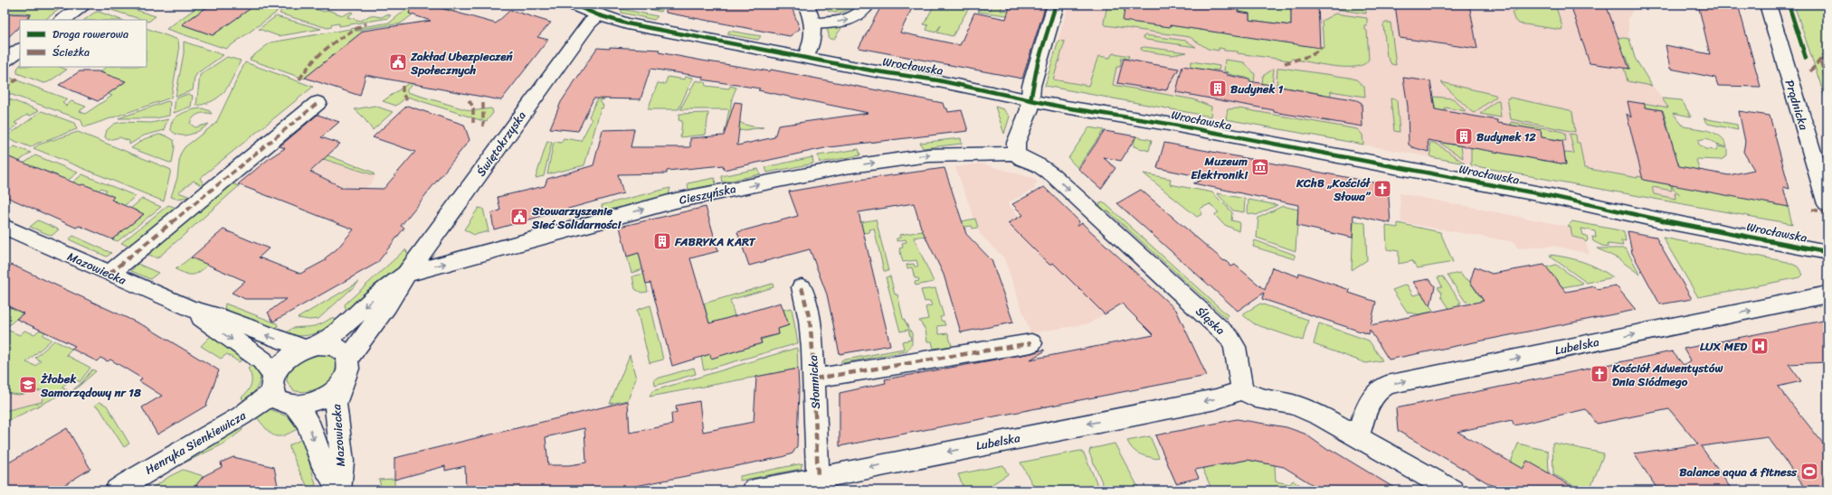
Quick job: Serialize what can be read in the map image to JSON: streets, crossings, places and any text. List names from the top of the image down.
{
  "streets": {
    "street": [
      "Wrocławska",
      "Prądnicka",
      "Świętokrzyska",
      "Cieszyńska",
      "Mazowiecka",
      "Śląska",
      "Lubelska",
      "Słomnicka",
      "Henryka Sienkiewicza"
    ]
  },
  "crossings": [
    ["Wrocławska", "Świętokrzyska"],
    ["Świętokrzyska", "Cieszyńska"],
    ["Świętokrzyska", "Mazowiecka"],
    ["Świętokrzyska", "Henryka Sienkiewicza"],
    ["Cieszyńska", "Śląska"],
    ["Mazowiecka", "Henryka Sienkiewicza"],
    ["Śląska", "Lubelska"],
    ["Lubelska", "Słomnicka"]
  ],
  "one_way": ["Cieszyńska", "Śląska"],
  "places": {
    "public building": ["Zakład Ubezpieczeń Społecznych", "Stowarzyszenie Sieć Solidarności"],
    "building": ["Budynek 1", "Budynek 12", "FABRYKA KART"],
    "museum": ["Muzeum Elektroniki"],
    "church": ["KChB „Kościół Słowa”", "Kościół Adwentystów Dnia Siódmego"],
    "hospital": ["LUX MED"],
    "school or university": ["Żłobek Samorządowy nr 18"],
    "sports": ["Balance aqua & fitness"]
  },
  "legend": ["Droga rowerowa", "Ścieżka"]
}
